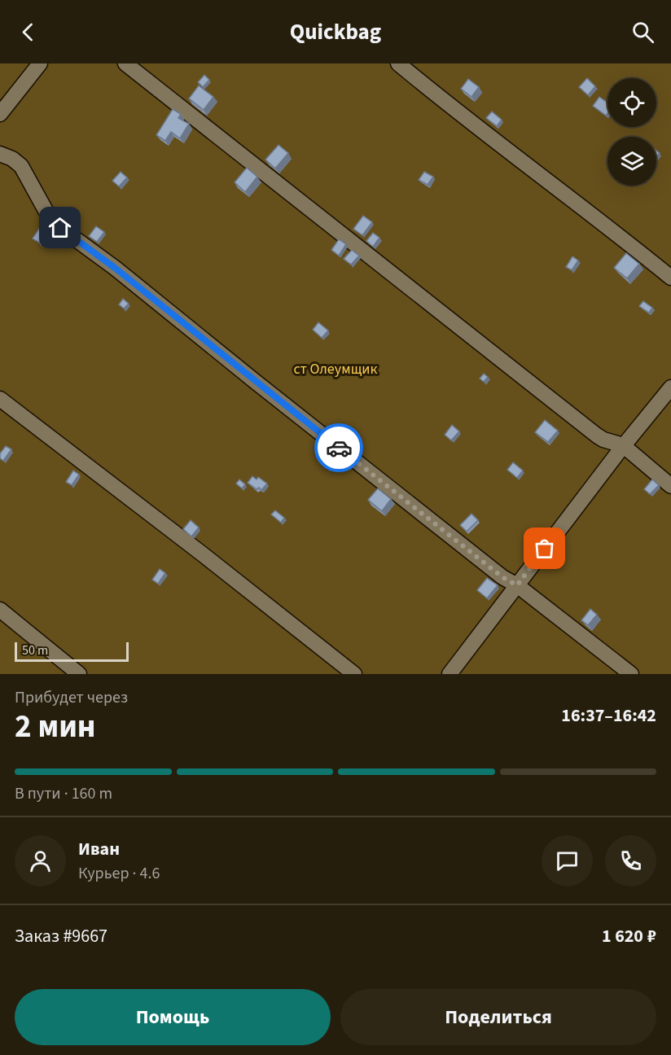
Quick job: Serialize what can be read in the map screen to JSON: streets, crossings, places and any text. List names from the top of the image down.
{
  "parks": ["ст Олеумщик"],
  "scale_bar": "50 m",
  "page": {
    "header": "Quickbag",
    "scale": "50 m",
    "heading": ["2 мин", "Прибудет через", "16:37–16:42"],
    "panel": [
      "Иван",
      "Курьер · 4.6",
      "Заказ #9667",
      "1 620 ₽"
    ],
    "bar": "В пути · 160 m",
    "buttons": ["Помощь", "Поделиться"]
  }
}
